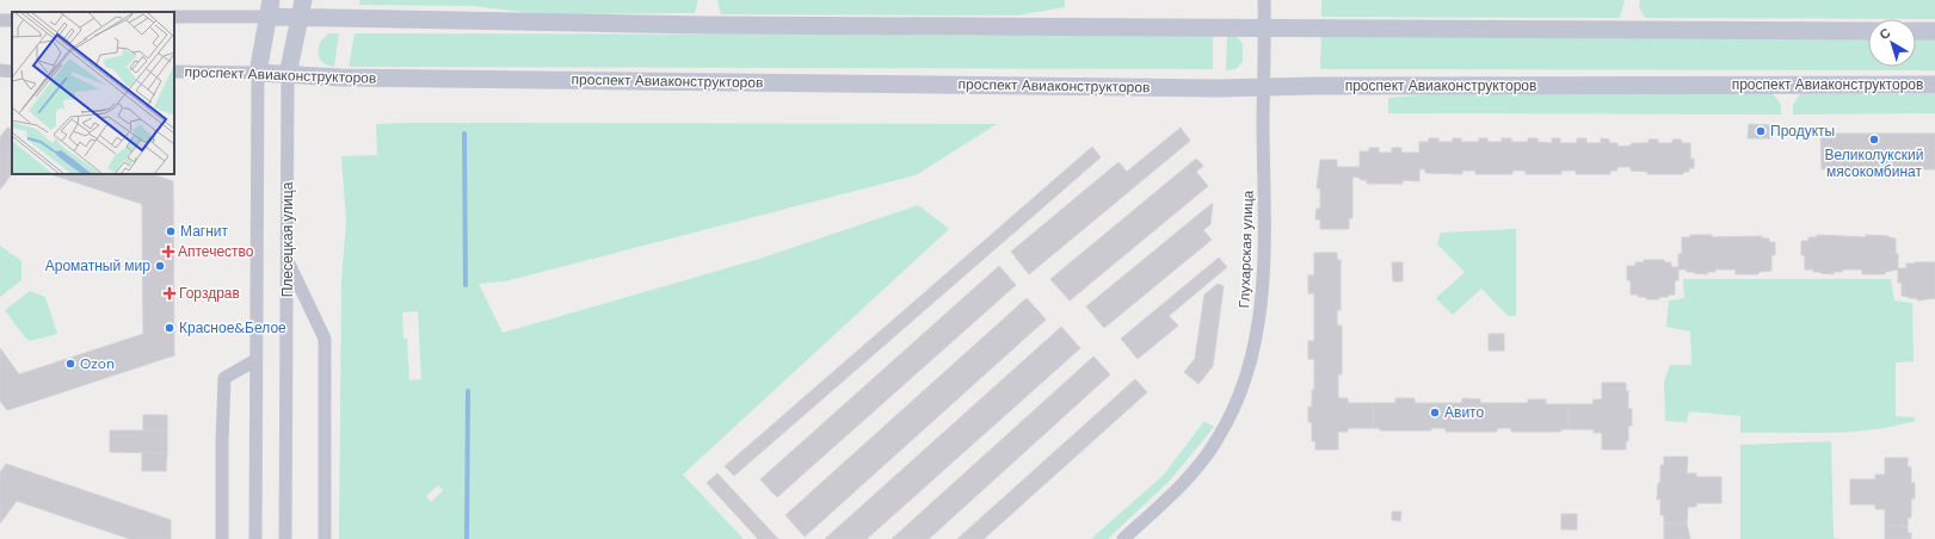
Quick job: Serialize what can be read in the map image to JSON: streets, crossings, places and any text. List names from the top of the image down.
{
  "streets": {
    "street": ["проспект Авиаконструкторов", "Плесецкая улица", "Глухарская улица"]
  },
  "crossings": [
    ["проспект Авиаконструкторов", "Плесецкая улица"],
    ["проспект Авиаконструкторов", "Глухарская улица"]
  ],
  "places": {
    "other": [
      "Продукты",
      "Великолукский мясокомбинат",
      "Магнит",
      "Ароматный мир",
      "Красное&Белое",
      "Ozon",
      "Авито"
    ],
    "health": ["Аптечество", "Горздрав"]
  },
  "north": "top left"
}
